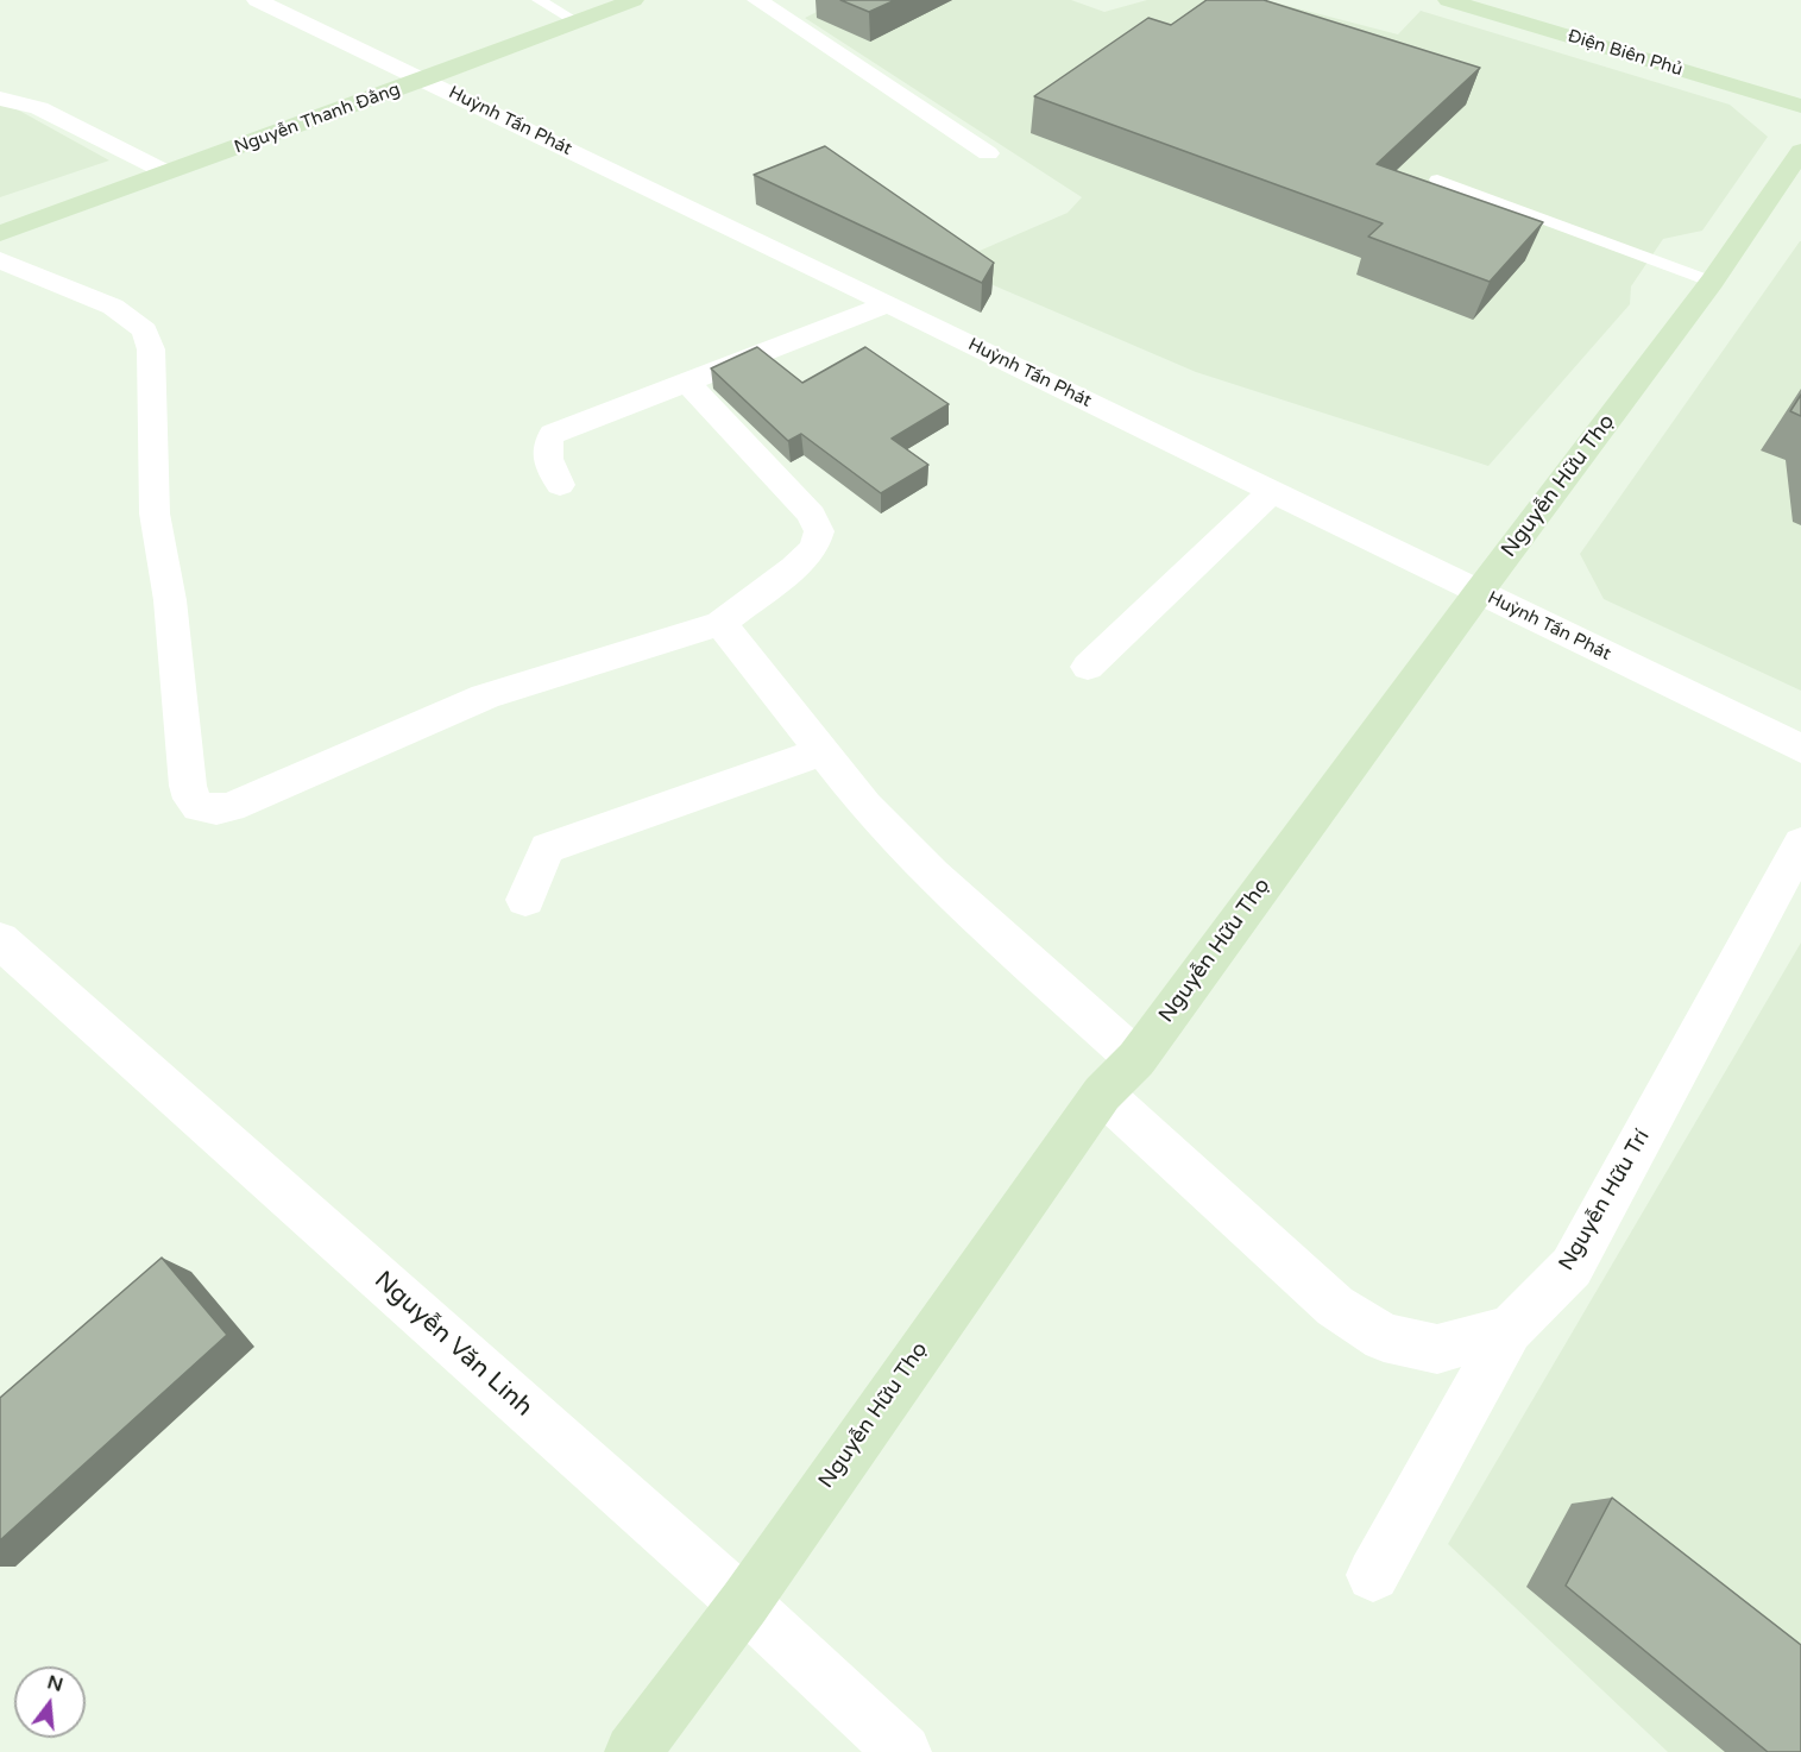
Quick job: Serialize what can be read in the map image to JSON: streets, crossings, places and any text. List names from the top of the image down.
{
  "streets": {
    "street": [
      "Điện Biên Phủ",
      "Nguyễn Thanh Đằng",
      "Huỳnh Tấn Phát",
      "Nguyễn Hữu Thọ",
      "Nguyễn Hữu Trí",
      "Nguyễn Văn Linh"
    ]
  },
  "crossings": [
    ["Nguyễn Thanh Đằng", "Huỳnh Tấn Phát"],
    ["Huỳnh Tấn Phát", "Nguyễn Hữu Thọ"],
    ["Nguyễn Hữu Thọ", "Nguyễn Văn Linh"]
  ],
  "north": "top"
}
